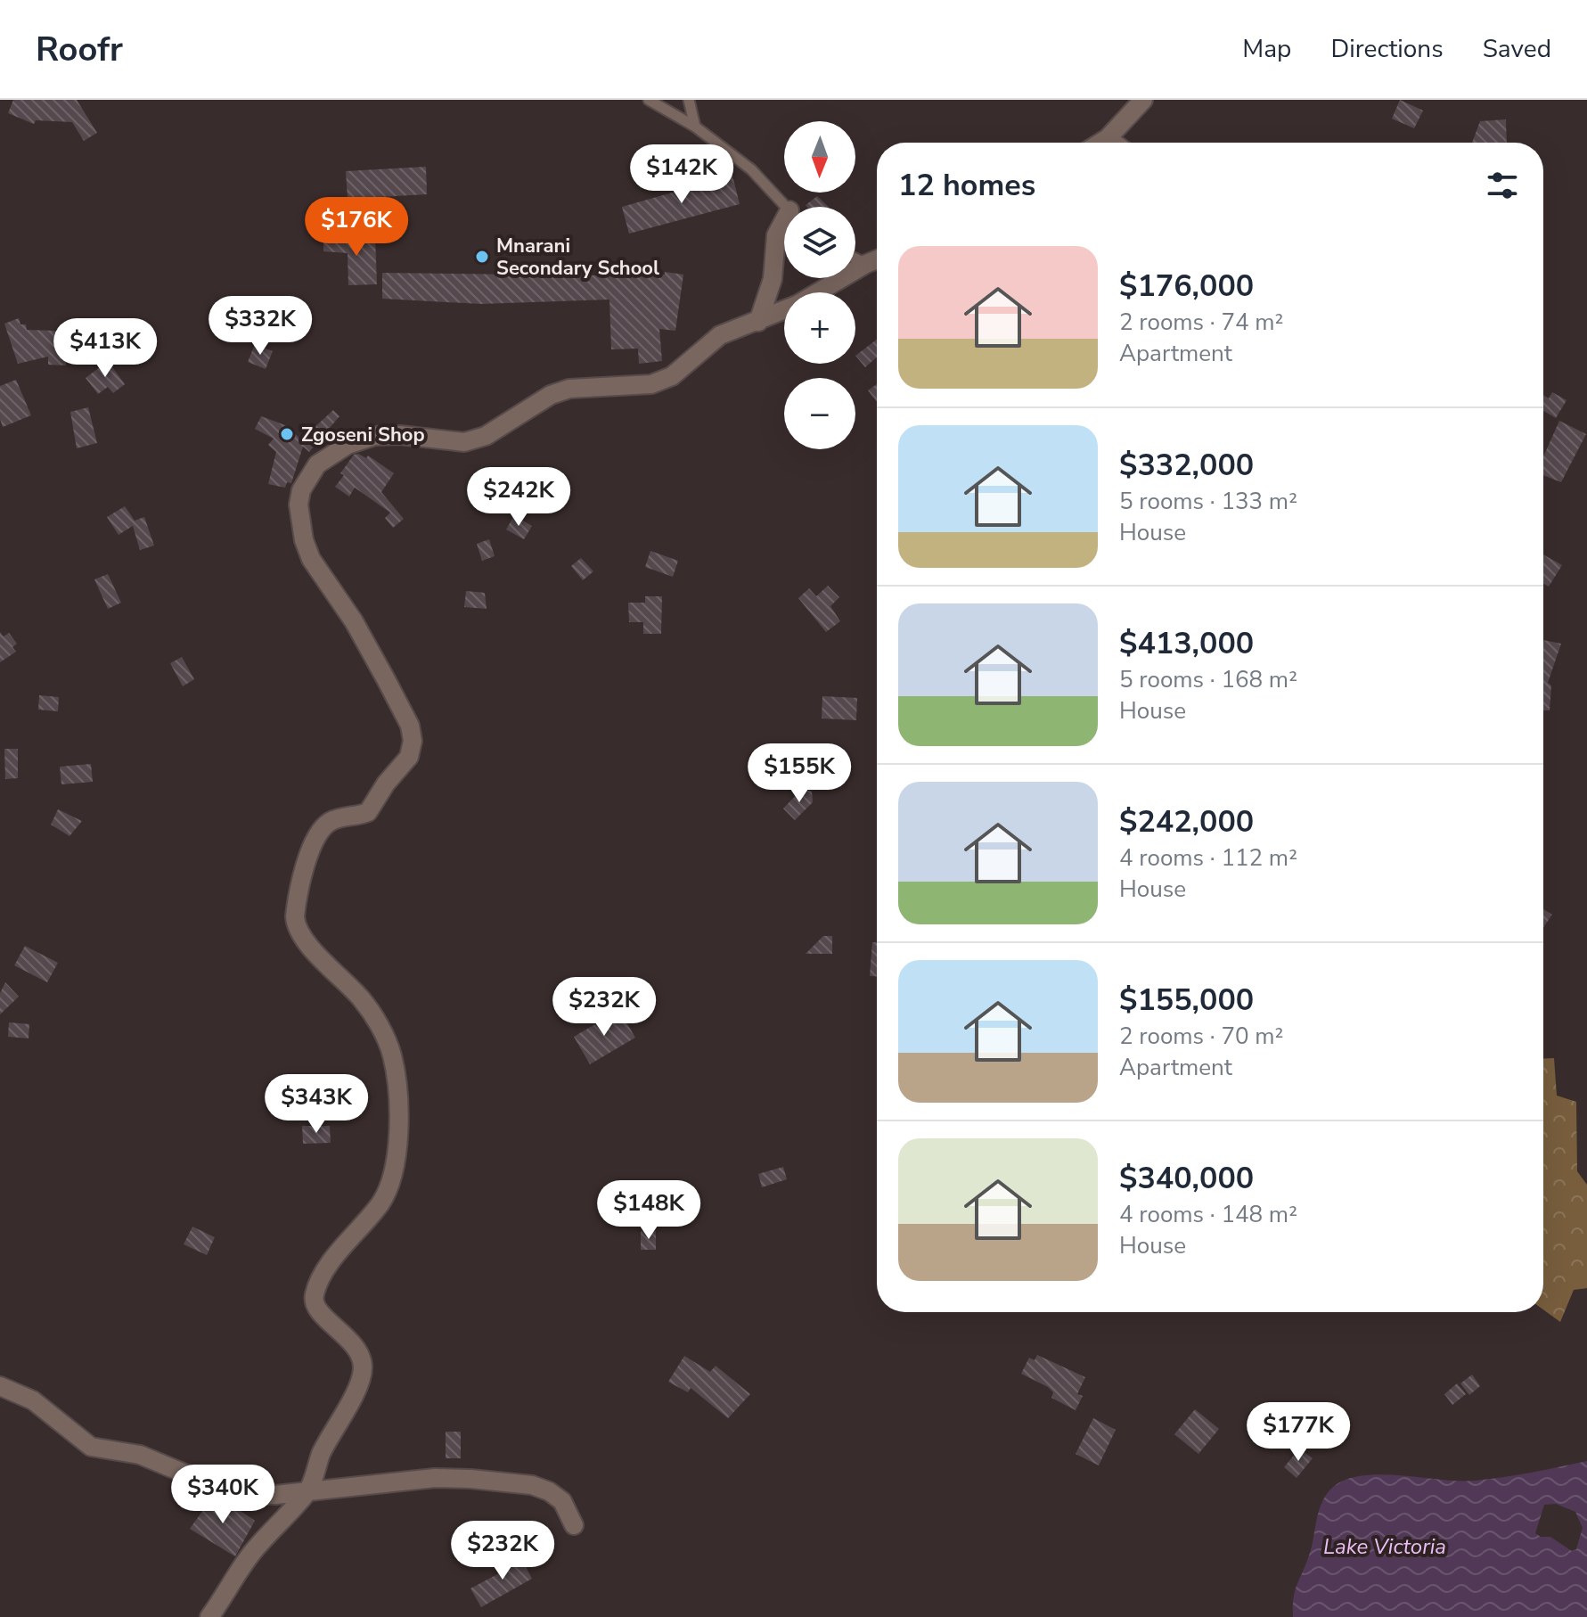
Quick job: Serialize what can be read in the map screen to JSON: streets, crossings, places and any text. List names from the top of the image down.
{
  "water": ["Lake Victoria"],
  "places": ["Mnarani Secondary School", "Zgoseni Shop"],
  "north": "bottom",
  "page": {
    "header": "Roofr",
    "nav": ["Map", "Directions", "Saved"],
    "map_buttons": ["+", "−"],
    "heading": "12 homes",
    "price": [
      "$142K",
      "$176K",
      "$332K",
      "$413K",
      "$242K",
      "$155K",
      "$232K",
      "$343K",
      "$148K",
      "$177K",
      "$340K",
      "$232K"
    ],
    "list": [
      {
        "name": "$176,000",
        "note": "2 rooms · 74 m² · Apartment"
      },
      {
        "name": "$332,000",
        "note": "5 rooms · 133 m² · House"
      },
      {
        "name": "$413,000",
        "note": "5 rooms · 168 m² · House"
      },
      {
        "name": "$242,000",
        "note": "4 rooms · 112 m² · House"
      },
      {
        "name": "$155,000",
        "note": "2 rooms · 70 m² · Apartment"
      },
      {
        "name": "$340,000",
        "note": "4 rooms · 148 m² · House"
      }
    ]
  }
}
